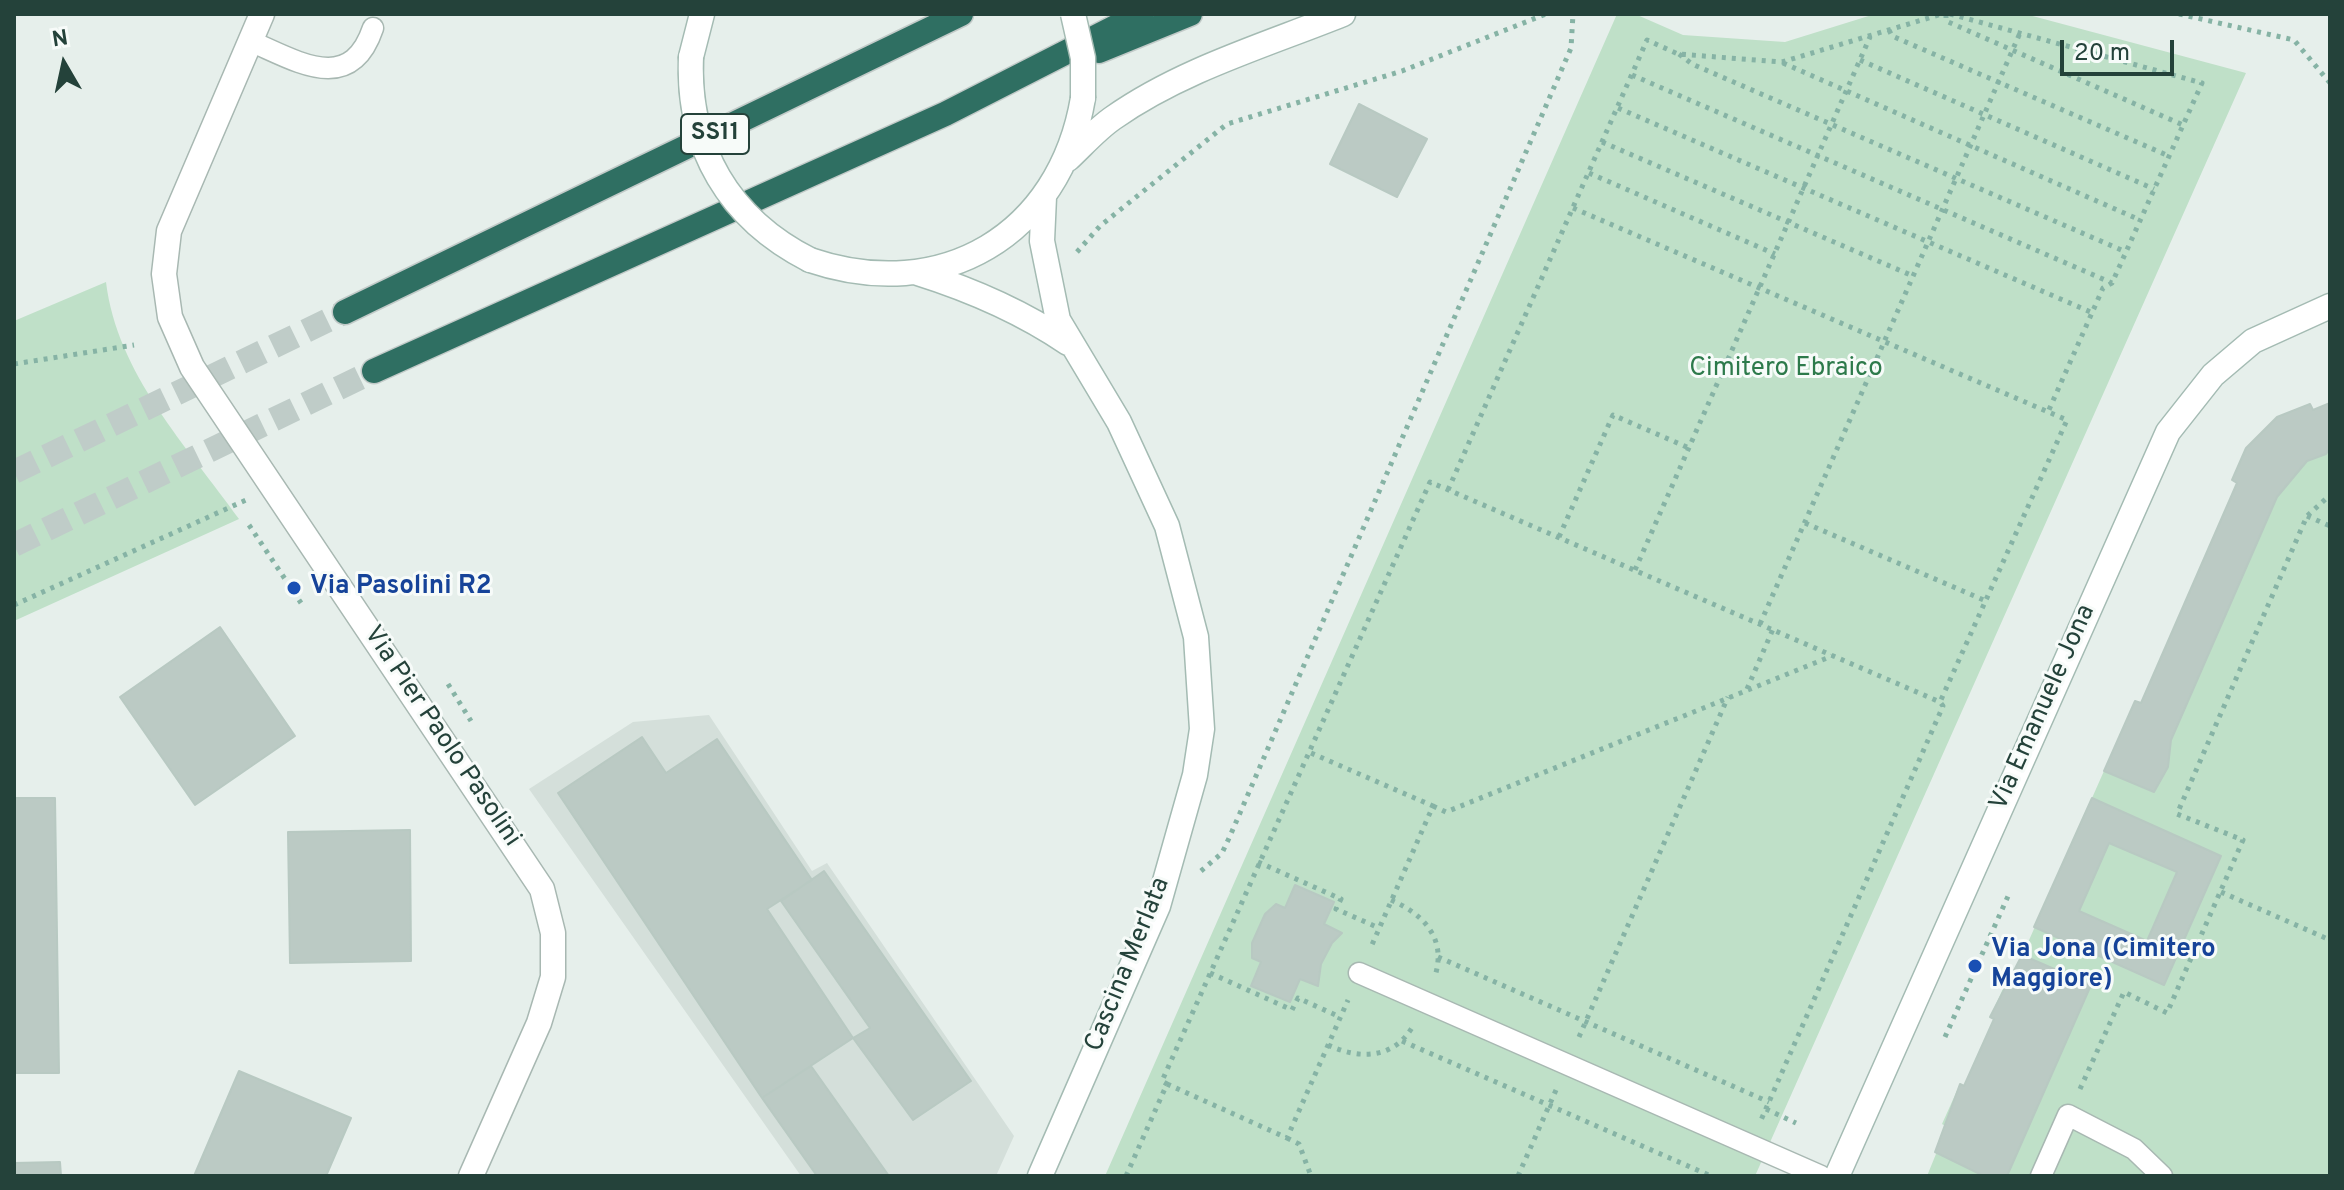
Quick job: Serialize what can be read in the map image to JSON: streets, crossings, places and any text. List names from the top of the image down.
{
  "streets": {
    "highway": ["SS11"],
    "street": ["Via Emanuele Jona", "Via Pier Paolo Pasolini", "Cascina Merlata"]
  },
  "parks": ["Cimitero Ebraico"],
  "places": ["Via Pasolini R2", "Via Jona (Cimitero Maggiore)"],
  "scale_bar": "20 m",
  "north": "top"
}
